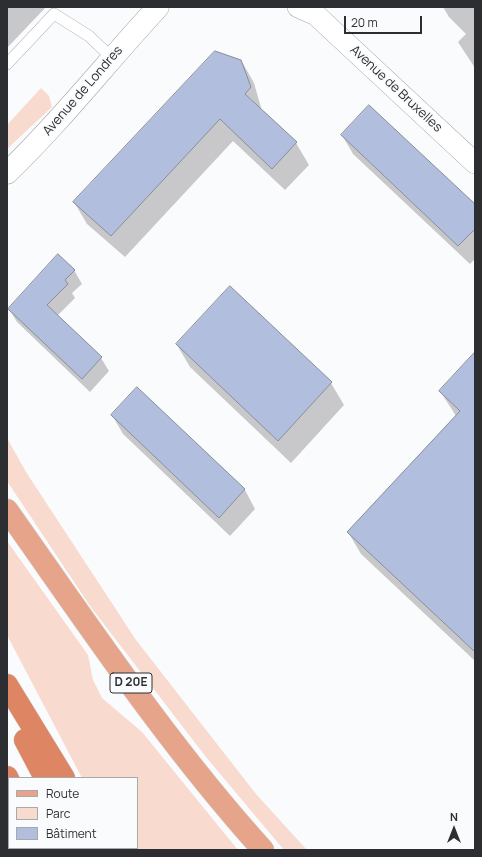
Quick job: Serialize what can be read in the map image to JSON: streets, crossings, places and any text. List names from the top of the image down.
{
  "streets": {
    "main road": ["D 20E"],
    "street": ["Avenue de Bruxelles", "Avenue de Londres"]
  },
  "legend": ["Route", "Parc", "Bâtiment"],
  "scale_bar": "20 m",
  "north": "top"
}
